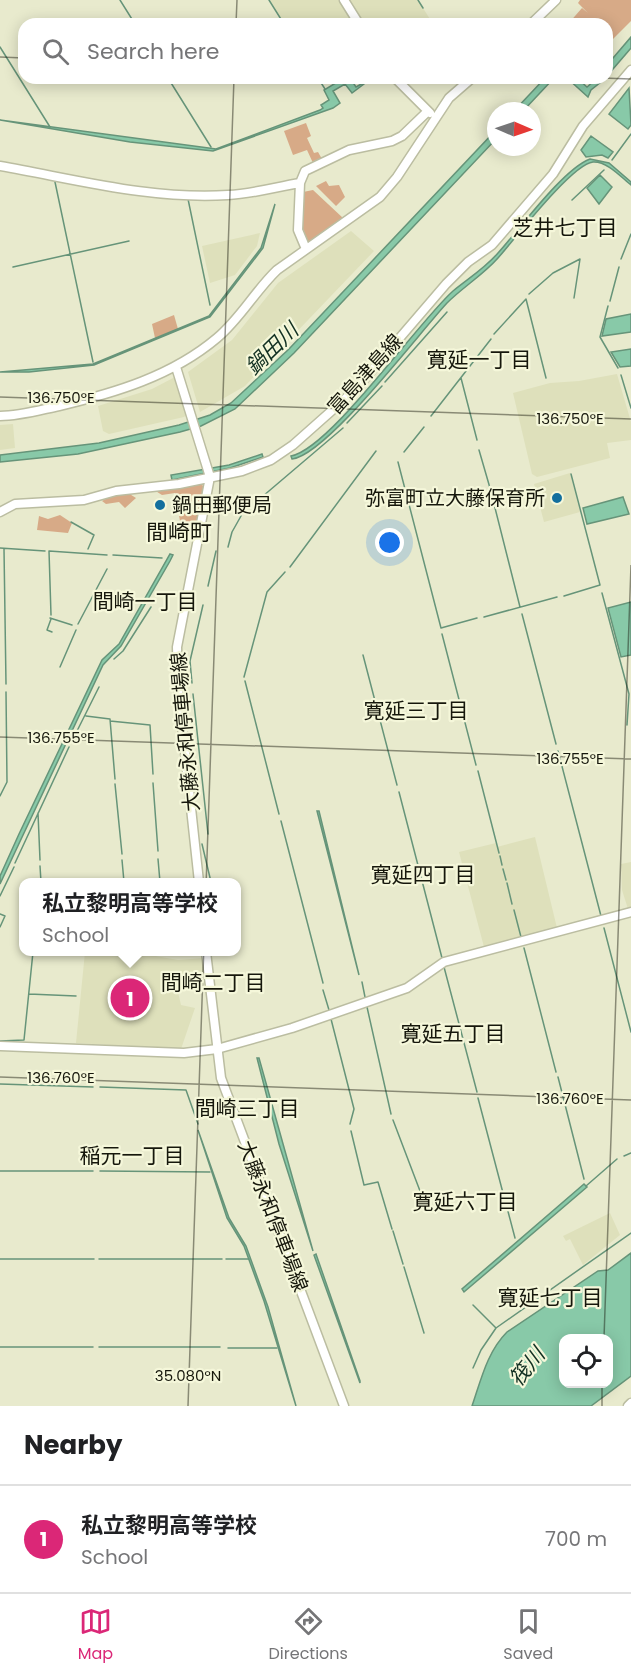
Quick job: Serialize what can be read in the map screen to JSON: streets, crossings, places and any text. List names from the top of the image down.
{
  "streets": {
    "street": ["富島津島線", "大藤永和停車場線"]
  },
  "crossings": [
    ["富島津島線", "大藤永和停車場線"]
  ],
  "districts": [
    "芝井七丁目",
    "寛延一丁目",
    "間崎町",
    "間崎一丁目",
    "寛延三丁目",
    "寛延四丁目",
    "間崎二丁目",
    "寛延五丁目",
    "間崎三丁目",
    "稲元一丁目",
    "寛延六丁目",
    "寛延七丁目"
  ],
  "water": ["鍋田川", "筏川"],
  "places": ["弥富町立大藤保育所", "鍋田郵便局"],
  "north": "right",
  "page": {
    "search": "Search here",
    "popup": ["私立黎明高等学校", "School"],
    "pins": "1",
    "heading": "Nearby",
    "list": [
      {
        "mark": "1",
        "name": "私立黎明高等学校",
        "note": "School",
        "value": "700 m"
      }
    ],
    "nav": ["Map", "Directions", "Saved"]
  },
  "coordinates": [
    "136.750°E",
    "136.755°E",
    "136.760°E",
    "35.080°N"
  ]
}
